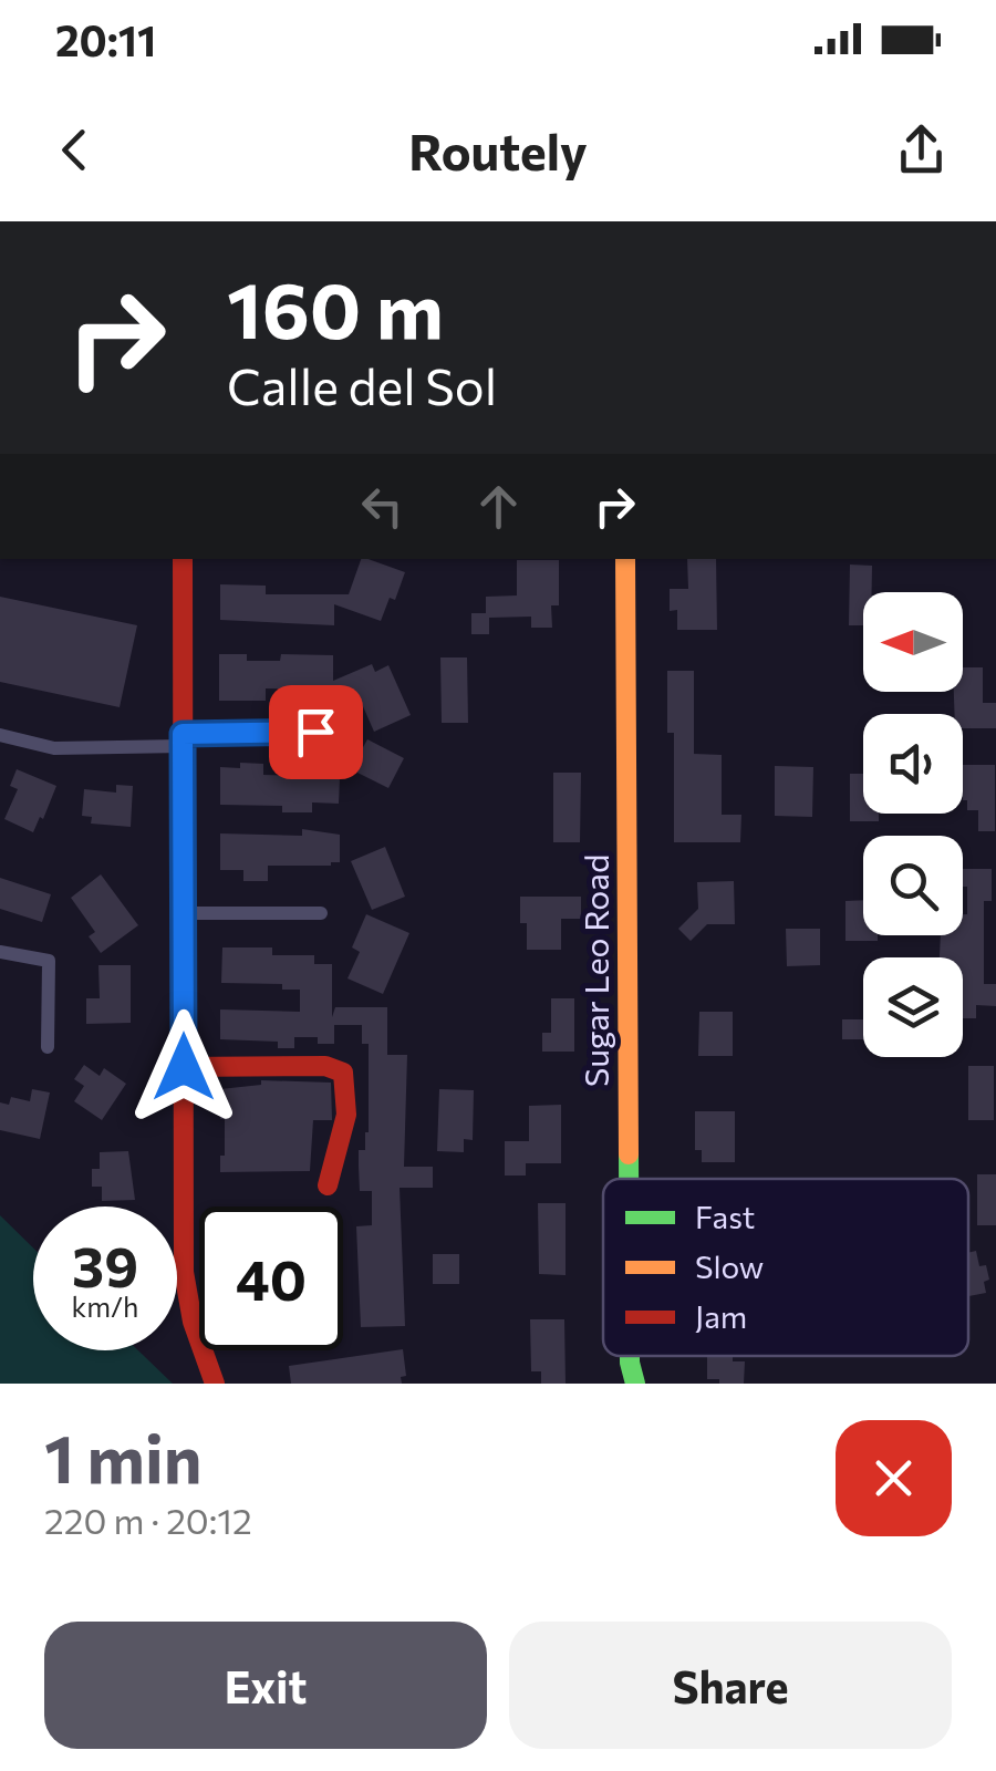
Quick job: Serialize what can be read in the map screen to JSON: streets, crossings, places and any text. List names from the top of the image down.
{
  "streets": {
    "street": ["Sugar Leo Road"]
  },
  "legend": ["Fast", "Slow", "Jam"],
  "north": "left",
  "page": {
    "status": "20:11",
    "header": "Routely",
    "turn": ["160 m", "Calle del Sol"],
    "speed": "39 km/h",
    "limit": "40",
    "heading": ["1 min", "220 m · 20:12"],
    "buttons": ["Exit", "Share"]
  }
}
